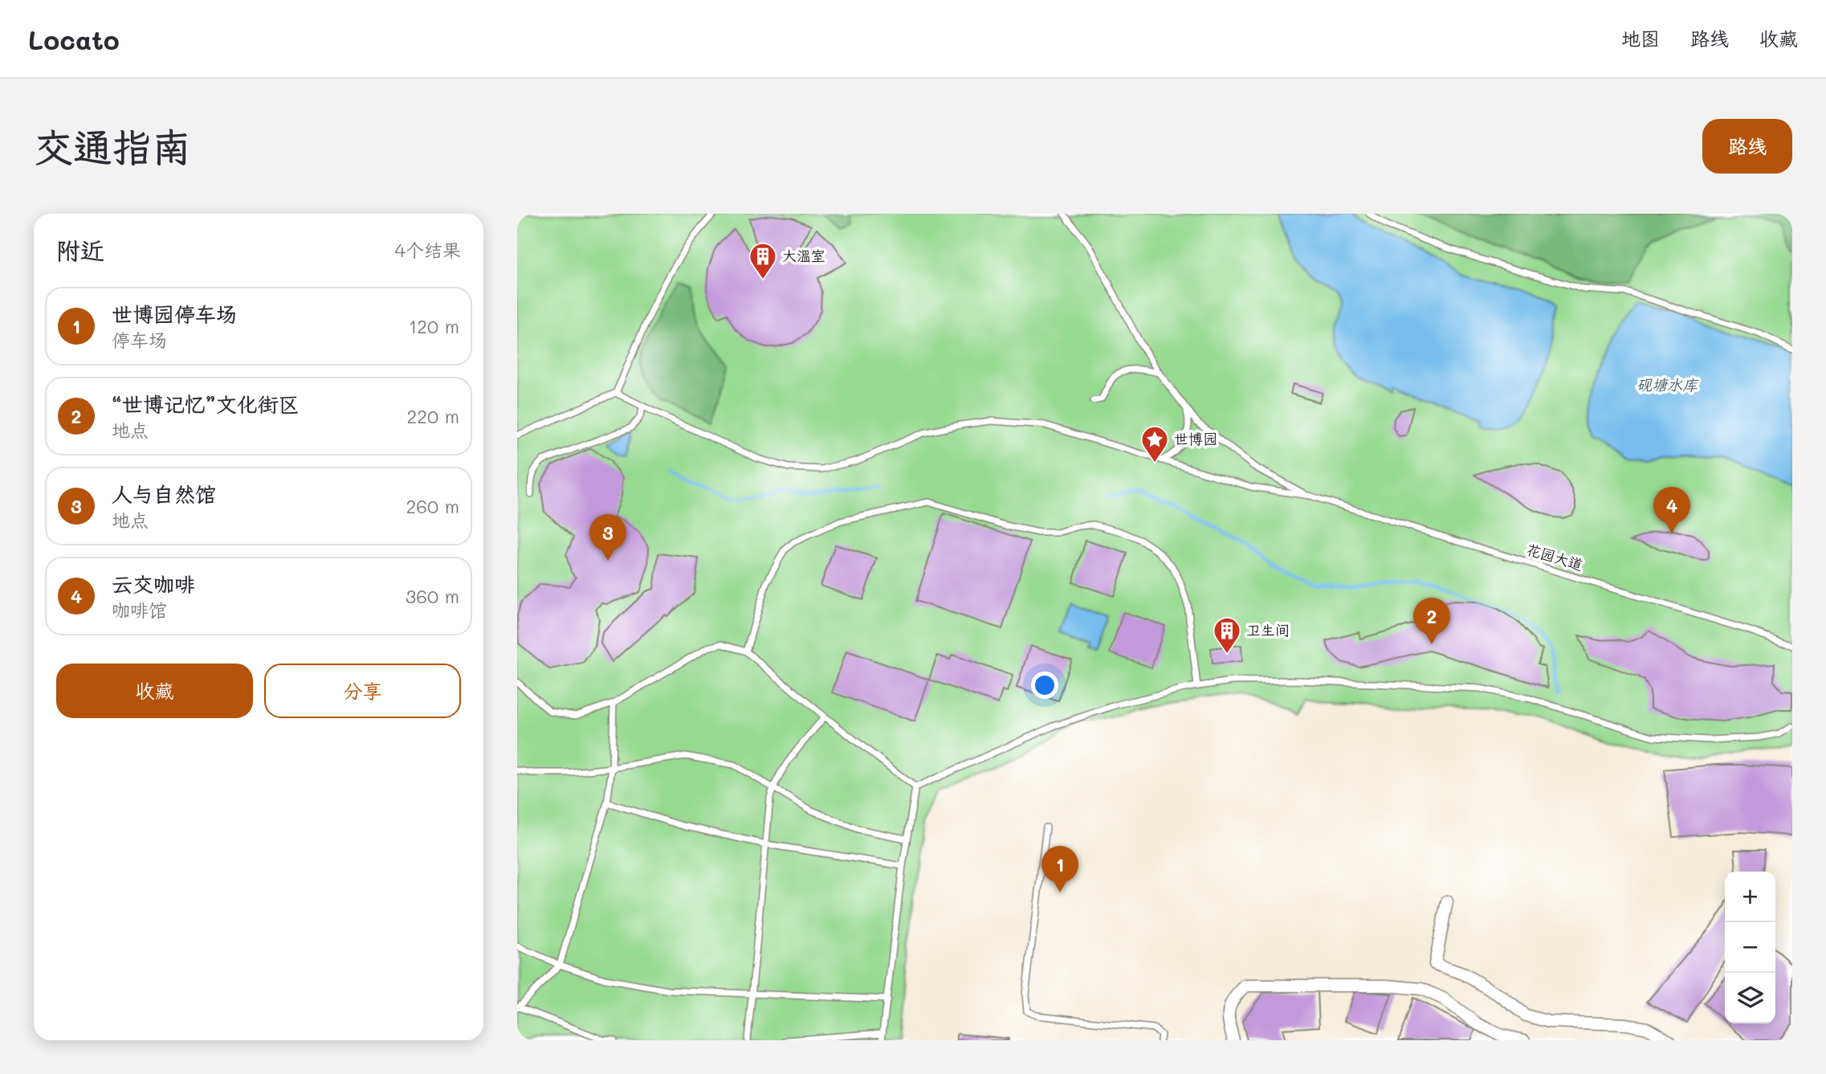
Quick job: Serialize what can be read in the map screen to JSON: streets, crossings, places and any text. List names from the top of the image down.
{
  "streets": {
    "lane": ["花园大道"]
  },
  "water": ["砚塘水库"],
  "places": {
    "building": ["大温室", "卫生间"],
    "place": ["世博园"]
  },
  "page": {
    "header": "Locato",
    "nav": ["地图", "路线", "收藏"],
    "buttons": [
      "路线",
      ["收藏", "分享"]
    ],
    "title": "交通指南",
    "heading": ["附近", "4个结果"],
    "list": [
      {
        "mark": "1",
        "name": "世博园停车场",
        "note": "停车场",
        "value": "120 m"
      },
      {
        "mark": "2",
        "name": "“世博记忆”文化街区",
        "note": "地点",
        "value": "220 m"
      },
      {
        "mark": "3",
        "name": "人与自然馆",
        "note": "地点",
        "value": "260 m"
      },
      {
        "mark": "4",
        "name": "云交咖啡",
        "note": "咖啡馆",
        "value": "360 m"
      }
    ],
    "pins": [
      "4",
      "3",
      "2",
      "1"
    ],
    "map_buttons": ["+", "−"]
  }
}
